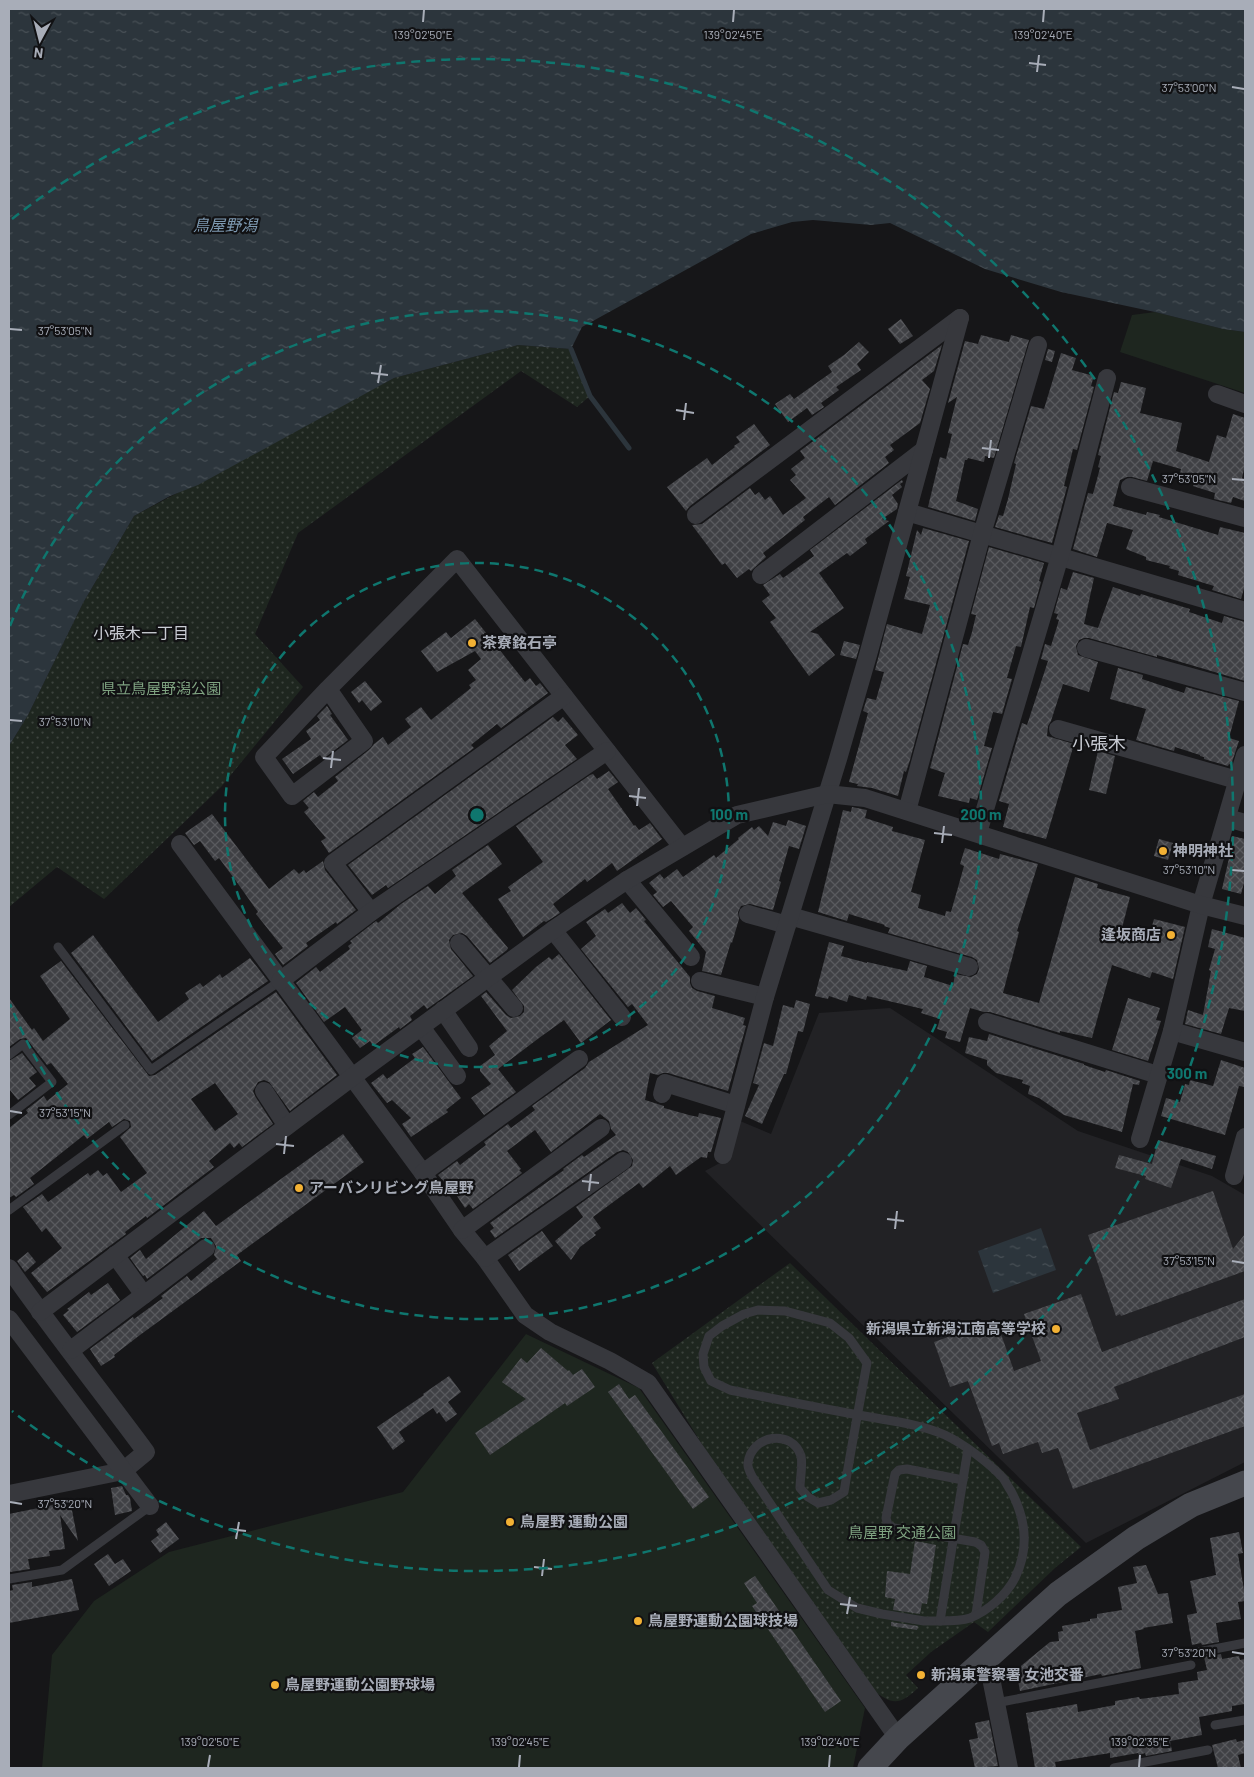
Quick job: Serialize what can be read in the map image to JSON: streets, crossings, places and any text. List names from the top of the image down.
{
  "districts": ["小張木一丁目", "小張木"],
  "water": ["鳥屋野潟"],
  "parks": ["県立鳥屋野潟公園", "鳥屋野 交通公園"],
  "places": [
    "茶寮銘石亭",
    "神明神社",
    "逢坂商店",
    "アーバンリビング鳥屋野",
    "新潟県立新潟江南高等学校",
    "鳥屋野 運動公園",
    "鳥屋野運動公園球技場",
    "新潟東警察署 女池交番",
    "鳥屋野運動公園野球場"
  ],
  "north": "bottom",
  "coordinates": [
    "139°02'50\"E",
    "139°02'45\"E",
    "139°02'40\"E",
    "37°53'00\"N",
    "37°53'05\"N",
    "37°53'10\"N",
    "37°53'15\"N",
    "37°53'20\"N",
    "139°02'35\"E"
  ],
  "rings": ["100 m", "200 m", "300 m"]
}
